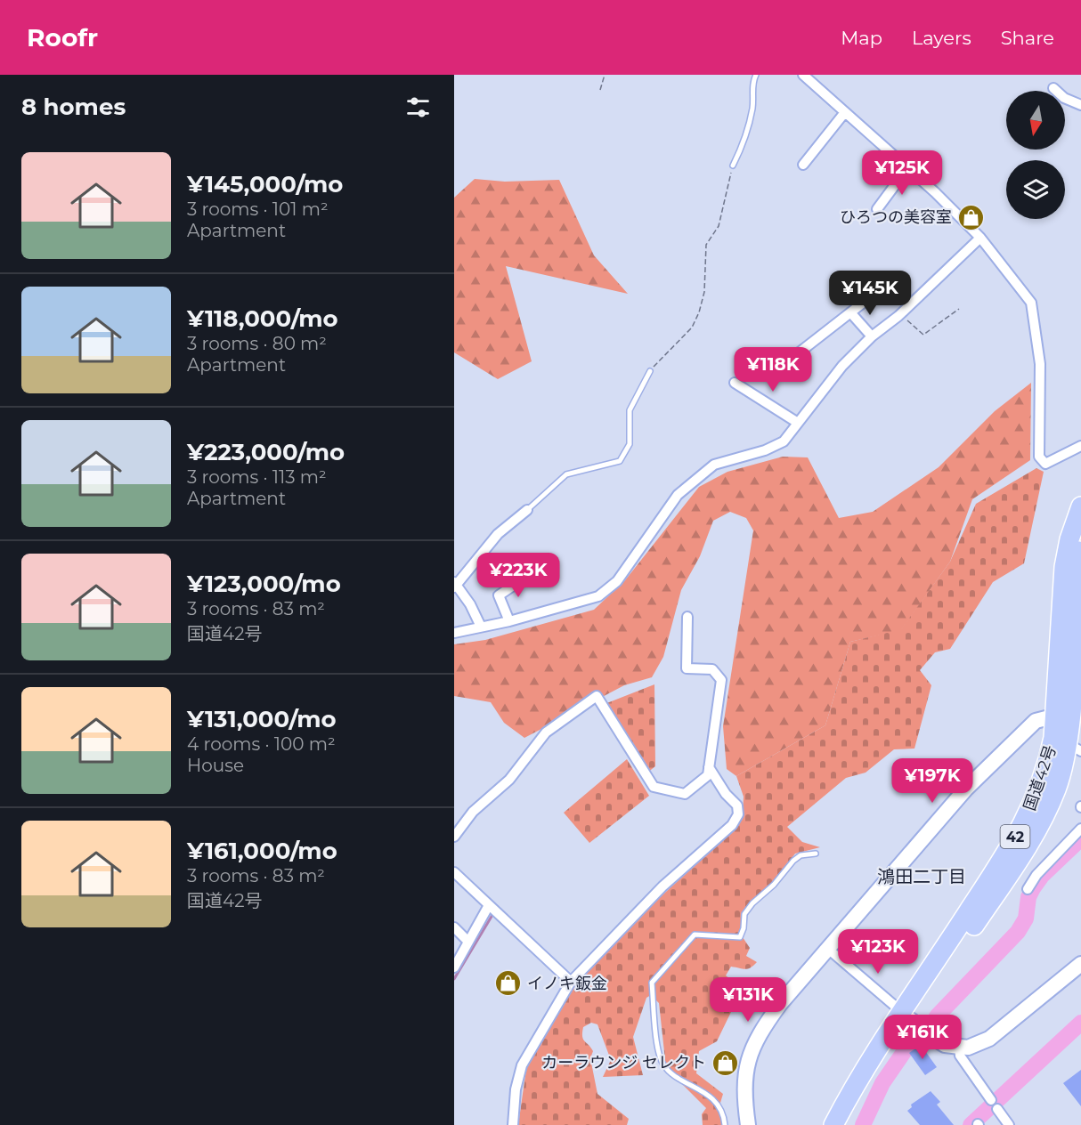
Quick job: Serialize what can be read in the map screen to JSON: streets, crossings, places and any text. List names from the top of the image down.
{
  "streets": {
    "highway": ["国道42号", "42"]
  },
  "districts": ["鴻田二丁目"],
  "places": {
    "shop": ["ひろつの美容室", "イノキ鈑金", "カーラウンジ セレクト"]
  },
  "north": "bottom",
  "page": {
    "header": "Roofr",
    "nav": ["Map", "Layers", "Share"],
    "heading": "8 homes",
    "list": [
      {
        "name": "¥145,000/mo",
        "note": "3 rooms · 101 m² · Apartment"
      },
      {
        "name": "¥118,000/mo",
        "note": "3 rooms · 80 m² · Apartment"
      },
      {
        "name": "¥223,000/mo",
        "note": "3 rooms · 113 m² · Apartment"
      },
      {
        "name": "¥123,000/mo",
        "note": "3 rooms · 83 m² · 国道42号"
      },
      {
        "name": "¥131,000/mo",
        "note": "4 rooms · 100 m² · House"
      },
      {
        "name": "¥161,000/mo",
        "note": "3 rooms · 83 m² · 国道42号"
      }
    ],
    "price": [
      "¥125K",
      "¥145K",
      "¥118K",
      "¥223K",
      "¥197K",
      "¥123K",
      "¥131K",
      "¥161K"
    ]
  }
}
